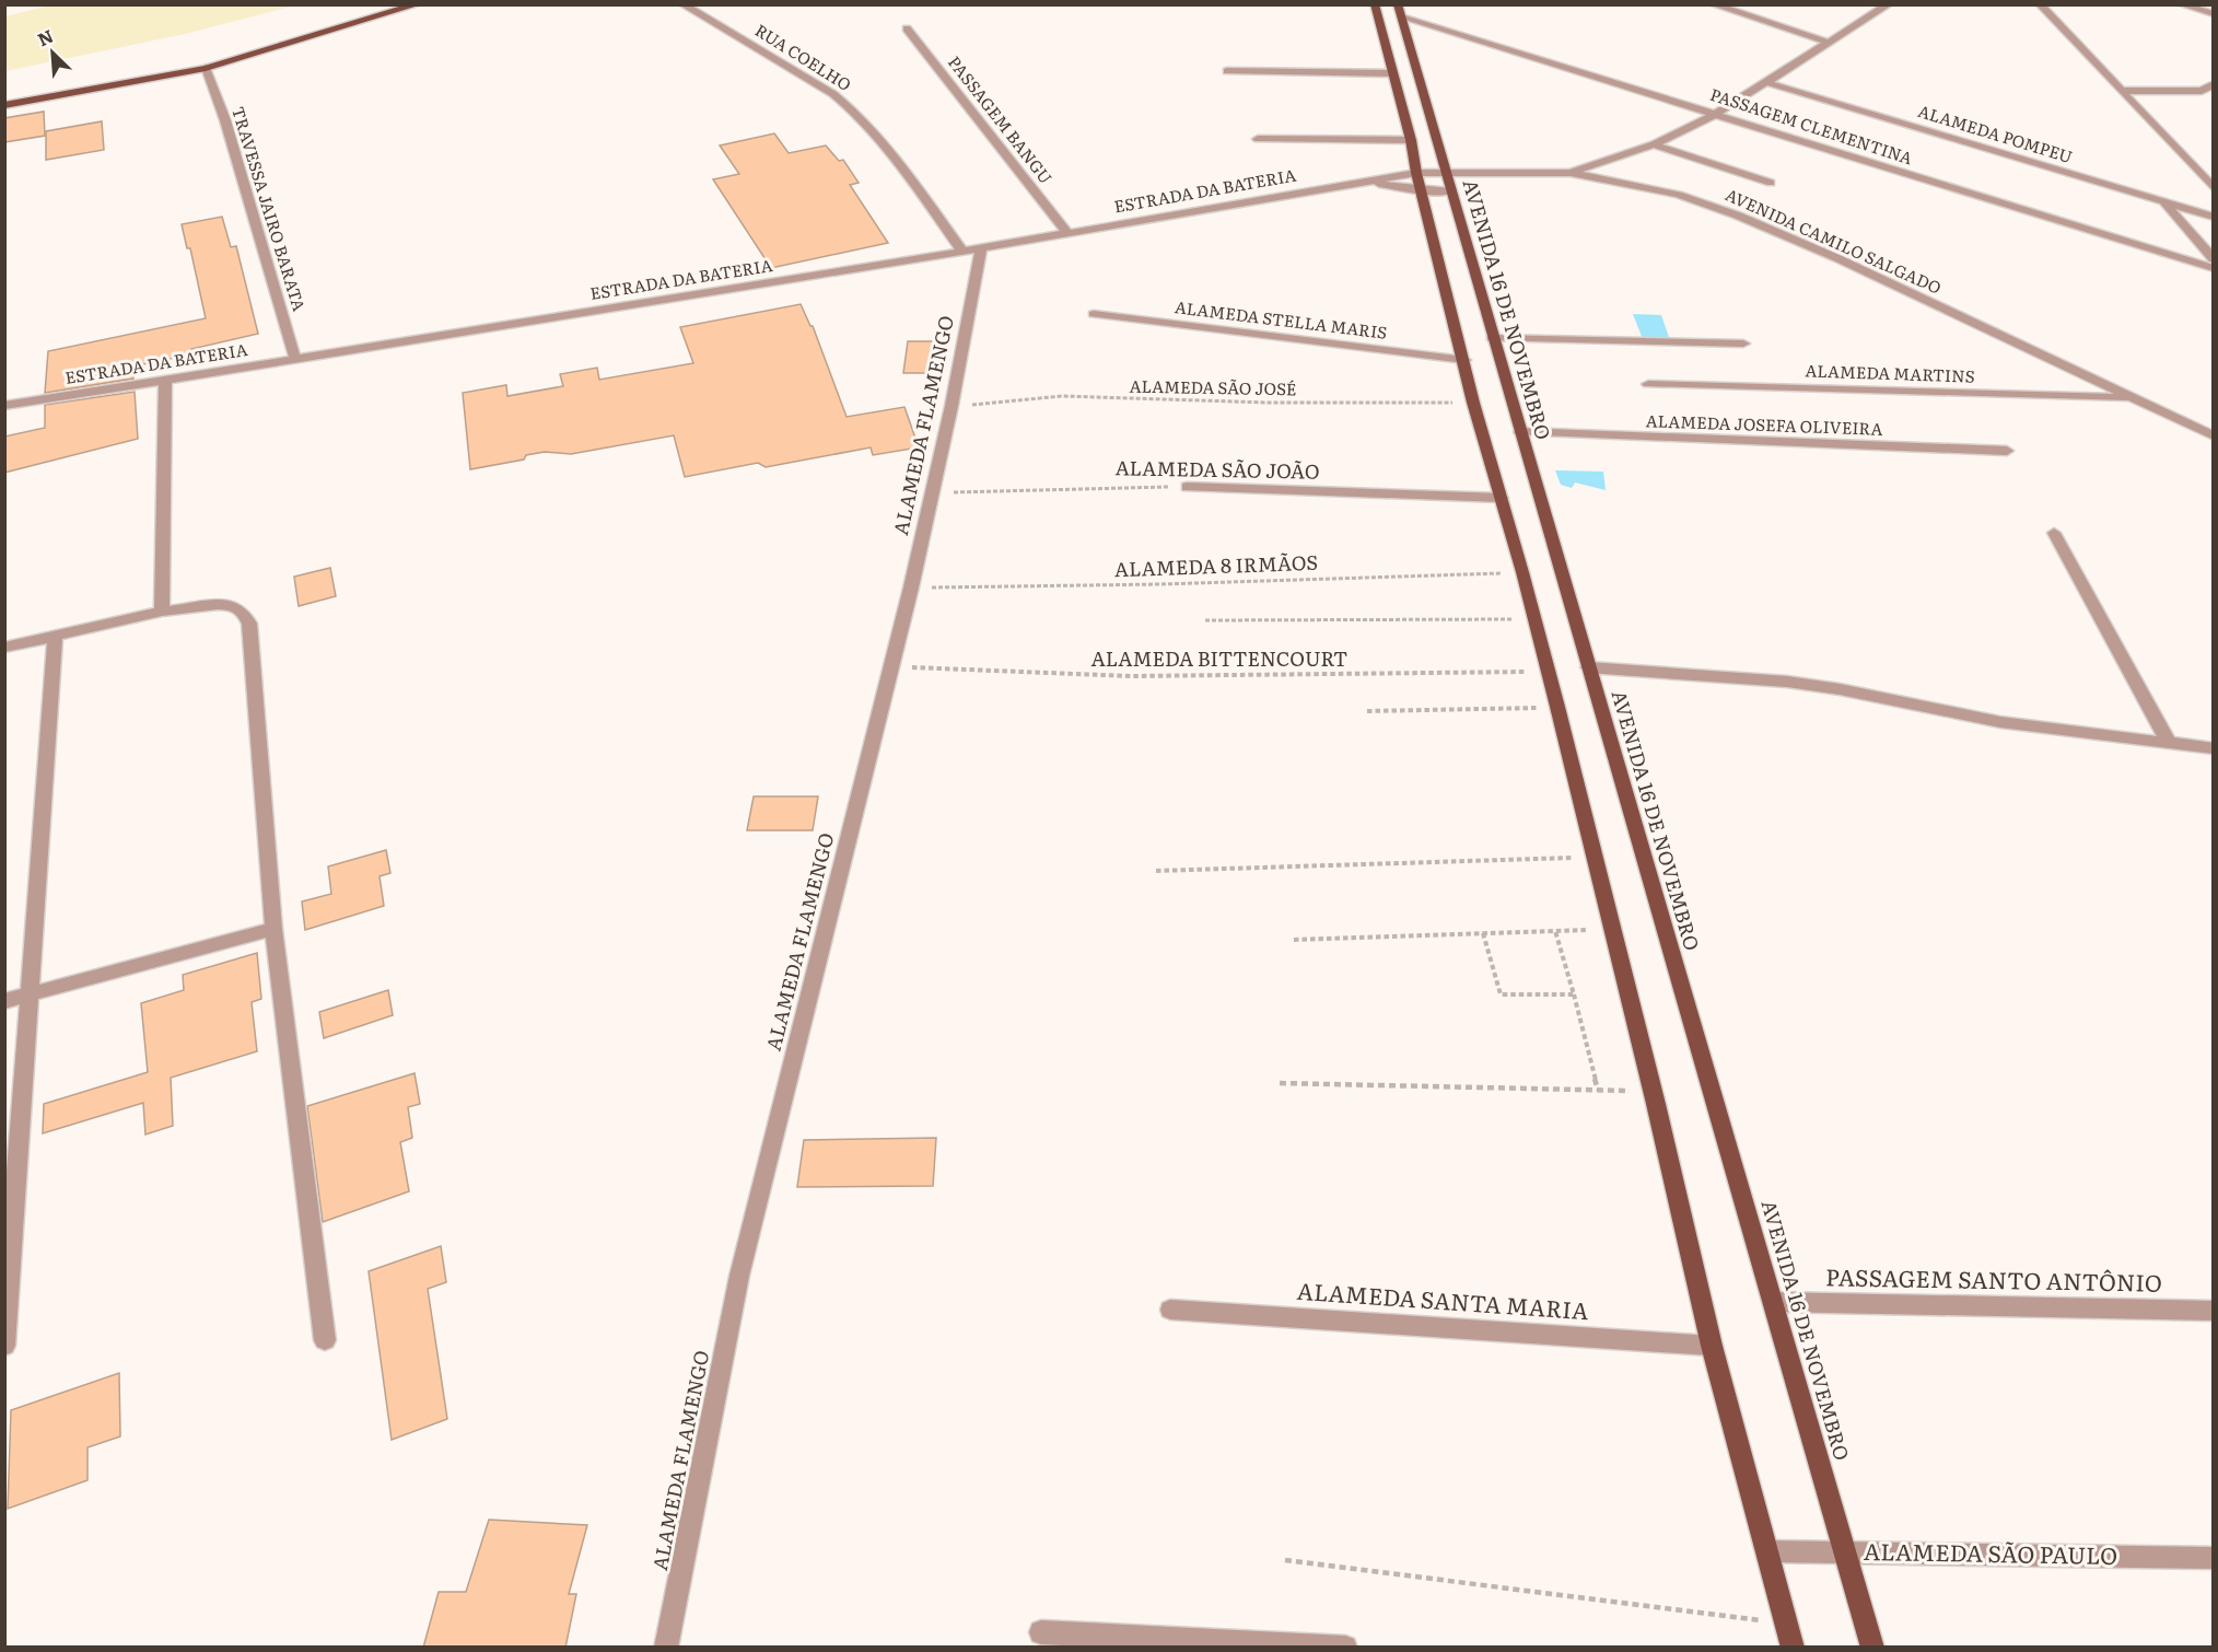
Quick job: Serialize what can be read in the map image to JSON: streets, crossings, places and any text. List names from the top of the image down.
{
  "streets": {
    "main road": ["AVENIDA 16 DE NOVEMBRO"],
    "street": [
      "RUA COELHO",
      "PASSAGEM BANGU",
      "PASSAGEM CLEMENTINA",
      "ALAMEDA POMPEU",
      "ESTRADA DA BATERIA",
      "TRAVESSA JAIRO BARATA",
      "AVENIDA CAMILO SALGADO",
      "ALAMEDA STELLA MARIS",
      "ALAMEDA MARTINS",
      "ALAMEDA FLAMENGO",
      "ALAMEDA JOSEFA OLIVEIRA",
      "ALAMEDA SÃO JOÃO",
      "PASSAGEM SANTO ANTÔNIO",
      "ALAMEDA SANTA MARIA",
      "ALAMEDA SÃO PAULO"
    ],
    "path": ["ALAMEDA SÃO JOSÉ", "ALAMEDA 8 IRMÃOS", "ALAMEDA BITTENCOURT"]
  },
  "crossings": [
    ["RUA COELHO", "ESTRADA DA BATERIA"],
    ["PASSAGEM BANGU", "ESTRADA DA BATERIA"],
    ["PASSAGEM CLEMENTINA", "AVENIDA 16 DE NOVEMBRO"],
    ["ESTRADA DA BATERIA", "TRAVESSA JAIRO BARATA"],
    ["ESTRADA DA BATERIA", "AVENIDA CAMILO SALGADO"],
    ["ESTRADA DA BATERIA", "AVENIDA 16 DE NOVEMBRO"],
    ["ESTRADA DA BATERIA", "ALAMEDA FLAMENGO"],
    ["AVENIDA CAMILO SALGADO", "AVENIDA 16 DE NOVEMBRO"],
    ["AVENIDA CAMILO SALGADO", "ALAMEDA MARTINS"],
    ["AVENIDA 16 DE NOVEMBRO", "ALAMEDA JOSEFA OLIVEIRA"],
    ["AVENIDA 16 DE NOVEMBRO", "PASSAGEM SANTO ANTÔNIO"],
    ["AVENIDA 16 DE NOVEMBRO", "ALAMEDA SÃO PAULO"],
    ["ALAMEDA SÃO JOSÉ", "ALAMEDA FLAMENGO"],
    ["ALAMEDA FLAMENGO", "ALAMEDA SÃO JOÃO"],
    ["ALAMEDA FLAMENGO", "ALAMEDA 8 IRMÃOS"],
    ["ALAMEDA FLAMENGO", "ALAMEDA BITTENCOURT"]
  ],
  "north": "top left"
}
